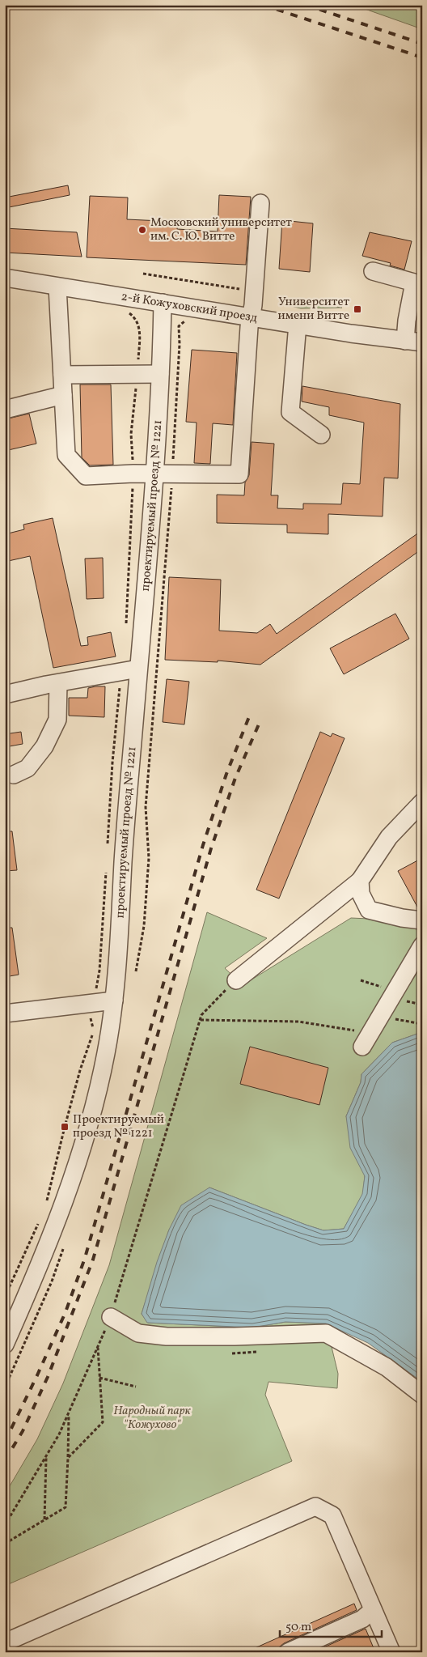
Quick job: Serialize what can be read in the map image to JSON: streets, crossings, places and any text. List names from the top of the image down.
{
  "streets": {
    "street": ["2-й Кожуховский проезд", "проектируемый проезд № 1221"]
  },
  "crossings": [
    ["2-й Кожуховский проезд", "проектируемый проезд № 1221"]
  ],
  "parks": ["Народный парк \"Кожухово\""],
  "places": {
    "other": ["Московский университет им. С. Ю. Витте"],
    "transit": ["Университет имени Витте", "Проектируемый проезд № 1221"]
  },
  "scale_bar": "50 m"
}
